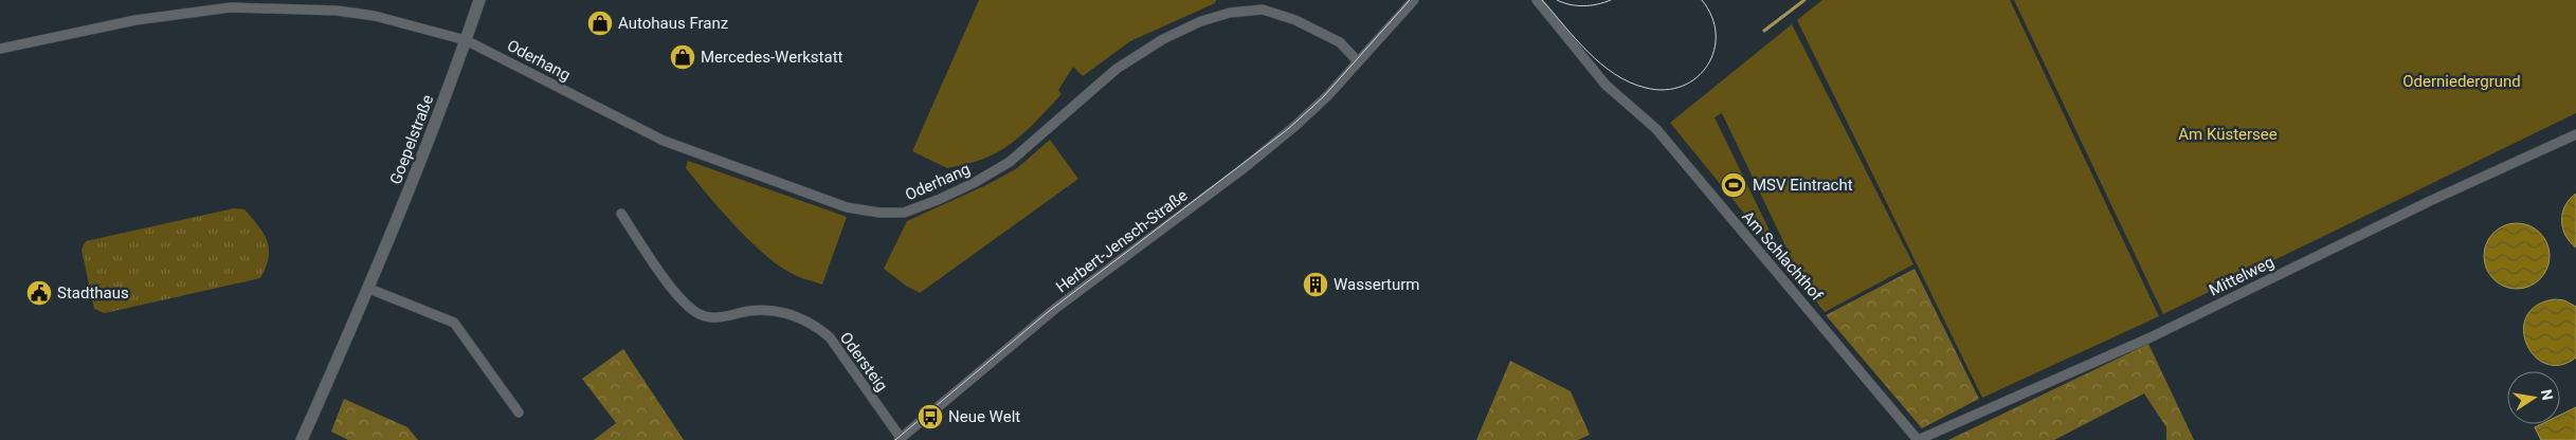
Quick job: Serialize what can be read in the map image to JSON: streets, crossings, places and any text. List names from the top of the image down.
{
  "streets": {
    "street": [
      "Oderhang",
      "Goepelstraße",
      "Herbert-Jensch-Straße",
      "Am Schlachthof",
      "Mittelweg",
      "Odersteig"
    ]
  },
  "crossings": [
    ["Oderhang", "Goepelstraße"],
    ["Oderhang", "Herbert-Jensch-Straße"],
    ["Herbert-Jensch-Straße", "Odersteig"],
    ["Am Schlachthof", "Mittelweg"]
  ],
  "parks": ["Oderniedergrund", "Am Küstersee"],
  "places": {
    "shop": ["Autohaus Franz", "Mercedes-Werkstatt"],
    "sports": ["MSV Eintracht"],
    "building": ["Wasserturm"],
    "public building": ["Stadthaus"],
    "bus stop": ["Neue Welt"]
  },
  "north": "right"
}
